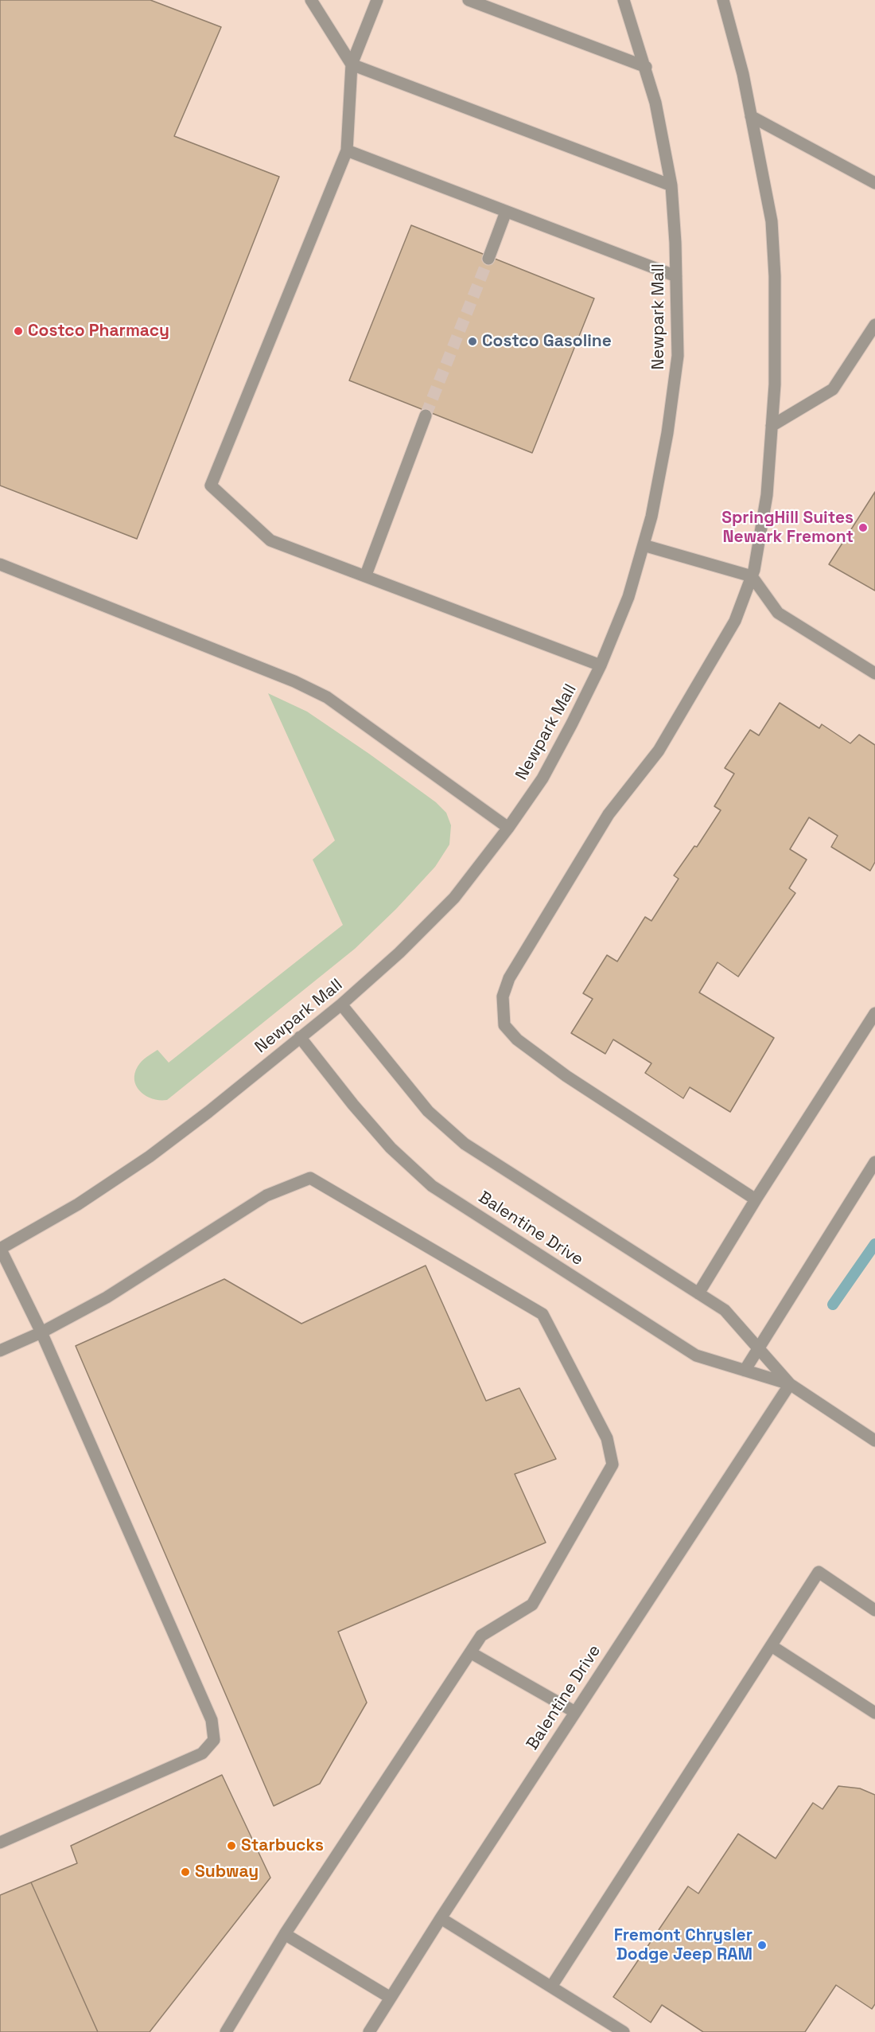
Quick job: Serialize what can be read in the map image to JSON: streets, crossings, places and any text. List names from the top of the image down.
{
  "streets": {
    "street": ["Newpark Mall", "Balentine Drive"]
  },
  "crossings": [
    ["Newpark Mall", "Balentine Drive"]
  ],
  "places": [
    "Costco Pharmacy",
    "Costco Gasoline",
    "SpringHill Suites Newark Fremont",
    "Starbucks",
    "Subway",
    "Fremont Chrysler Dodge Jeep RAM"
  ]
}
